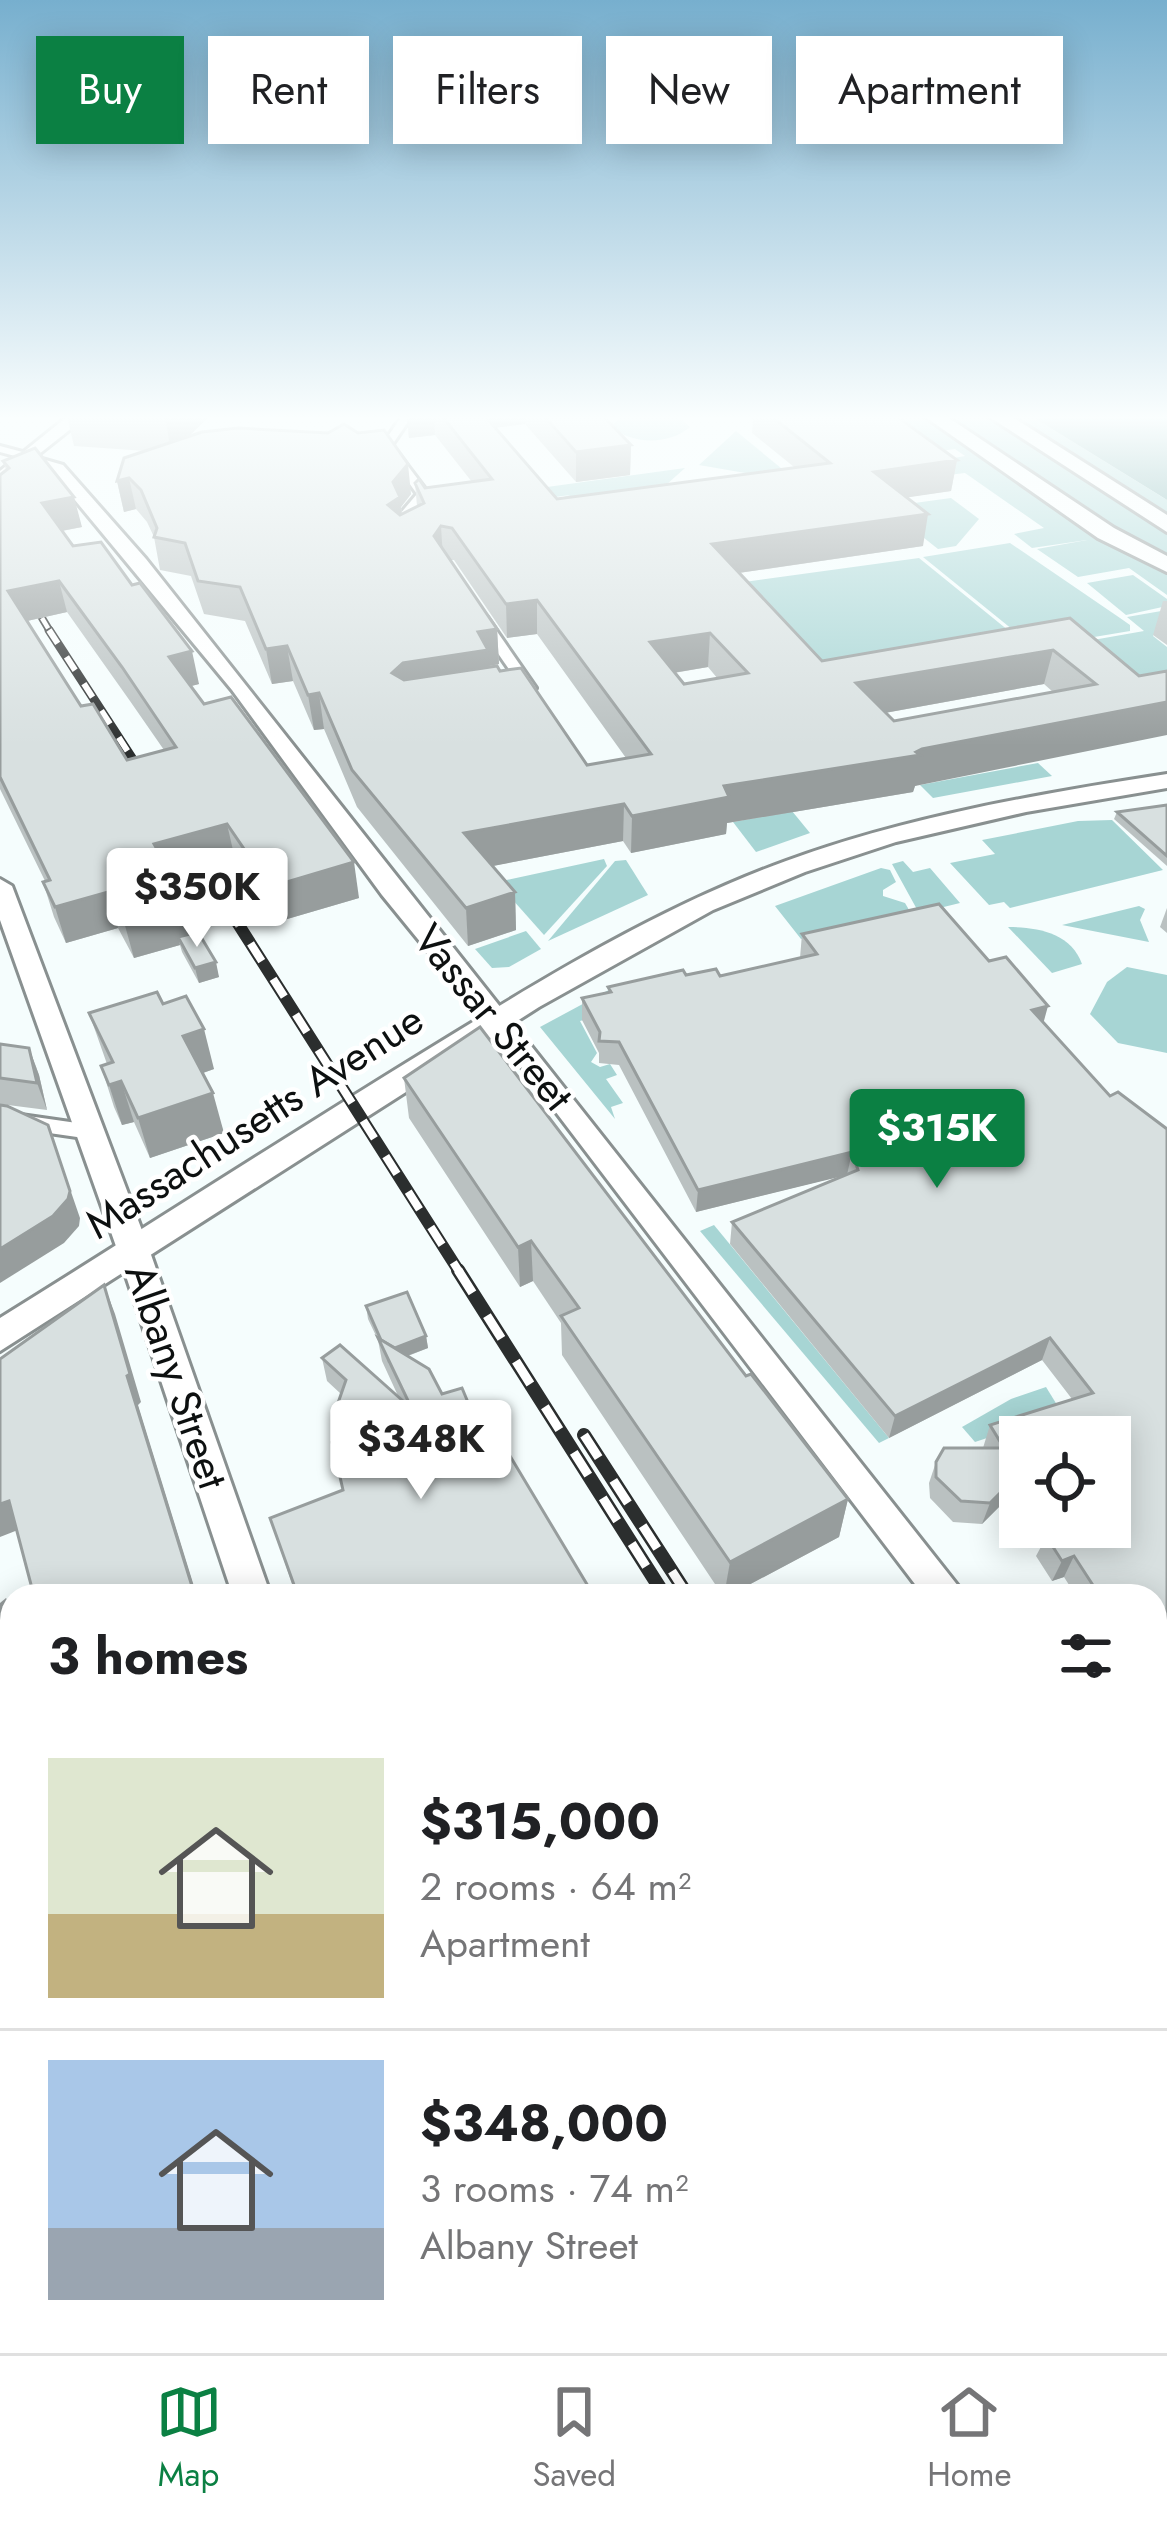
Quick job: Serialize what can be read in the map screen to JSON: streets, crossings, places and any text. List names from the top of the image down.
{
  "streets": {
    "main road": ["Vassar Street", "Massachusetts Avenue", "Albany Street"]
  },
  "crossings": [
    ["Vassar Street", "Massachusetts Avenue"],
    ["Massachusetts Avenue", "Albany Street"]
  ],
  "page": {
    "chip": [
      "Buy",
      "Rent",
      "Filters",
      "New",
      "Apartment"
    ],
    "price": ["$350K", "$315K", "$348K"],
    "heading": "3 homes",
    "list": [
      {
        "name": "$315,000",
        "note": "2 rooms · 64 m² · Apartment"
      },
      {
        "name": "$348,000",
        "note": "3 rooms · 74 m² · Albany Street"
      }
    ],
    "tabs": ["Map", "Saved", "Home"]
  }
}
